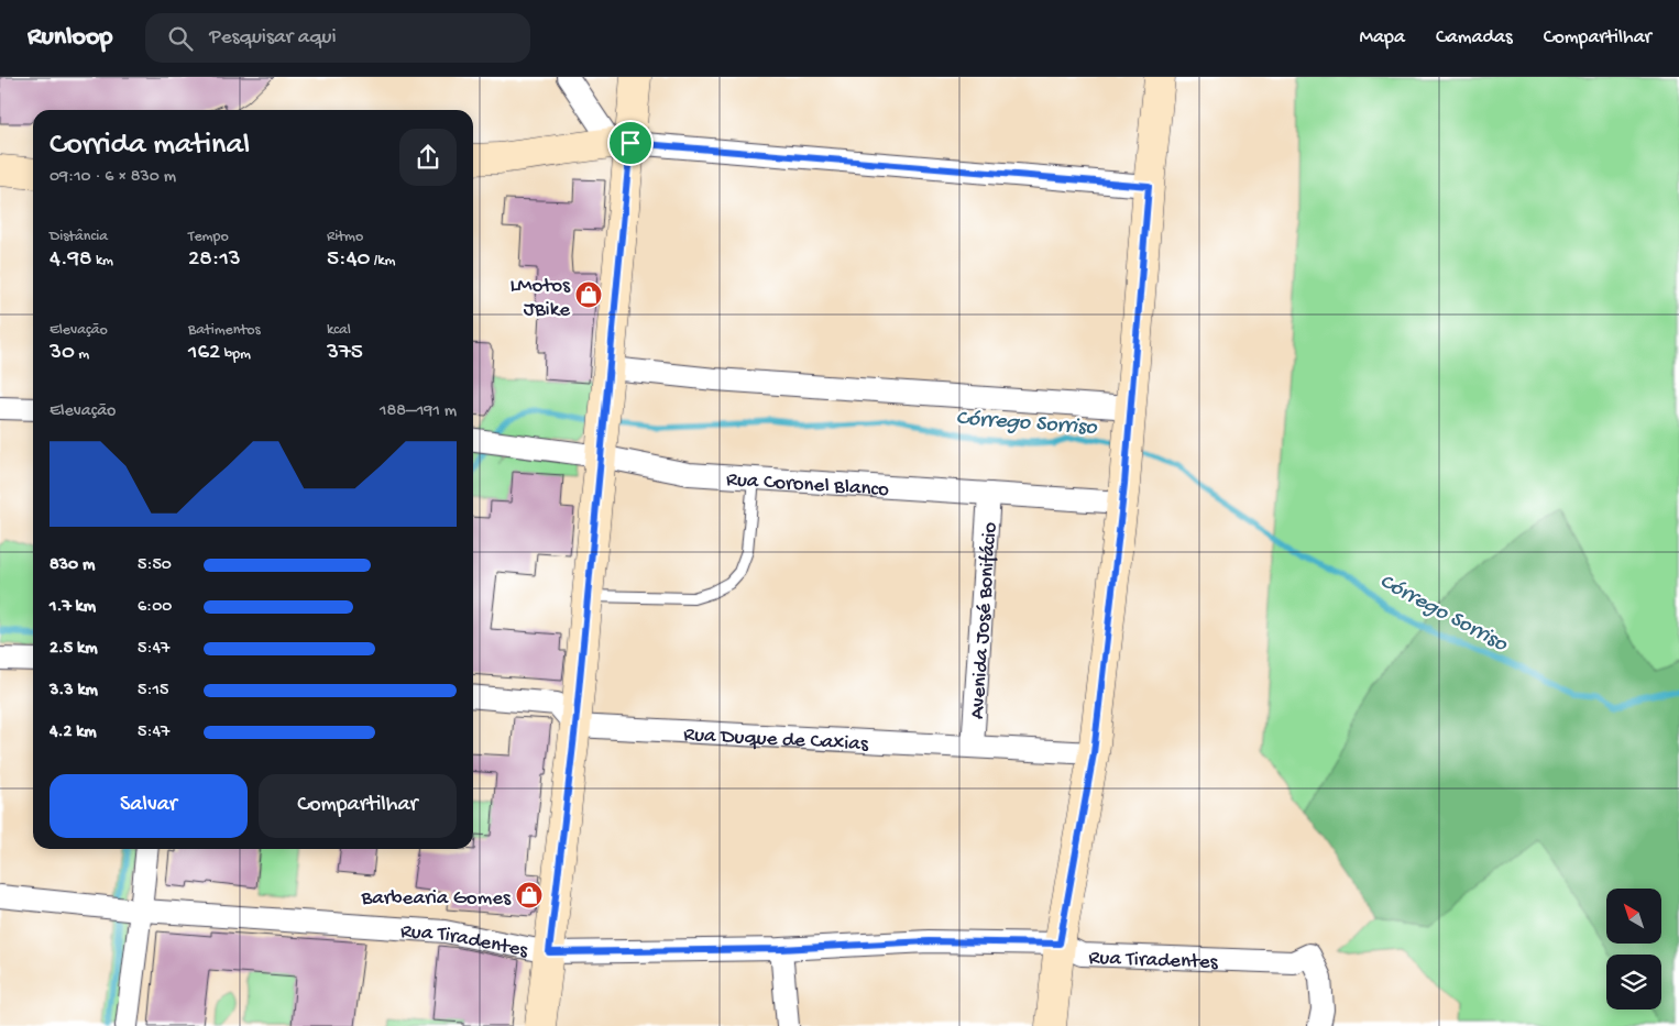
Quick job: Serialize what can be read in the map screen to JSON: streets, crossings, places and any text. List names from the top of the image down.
{
  "streets": {
    "street": [
      "Rua Coronel Blanco",
      "Avenida José Bonifácio",
      "Rua Duque de Caxias",
      "Rua Tiradentes"
    ]
  },
  "crossings": [
    ["Rua Coronel Blanco", "Avenida José Bonifácio"],
    ["Avenida José Bonifácio", "Rua Duque de Caxias"]
  ],
  "water": ["Córrego Sorriso"],
  "places": {
    "shop": ["LMotos JBike", "Barbearia Gomes"]
  },
  "north": "top left",
  "page": {
    "header": "Runloop",
    "search": "Pesquisar aqui",
    "nav": ["Mapa", "Camadas", "Compartilhar"],
    "heading": ["Corrida matinal", "09:10 · 6 × 830 m"],
    "stats": [
      ["Distância", "4.98 km"],
      ["Tempo", "28:13"],
      ["Ritmo", "5:40 /km"],
      ["Elevação", "30 m"],
      ["Batimentos", "162 bpm"],
      ["kcal", "375"]
    ],
    "chart": ["Elevação", "188–191 m"],
    "list": [
      {
        "name": "830 m",
        "note": "5:50"
      },
      {
        "name": "1.7 km",
        "note": "6:00"
      },
      {
        "name": "2.5 km",
        "note": "5:47"
      },
      {
        "name": "3.3 km",
        "note": "5:15"
      },
      {
        "name": "4.2 km",
        "note": "5:47"
      }
    ],
    "buttons": ["Salvar", "Compartilhar"]
  }
}
